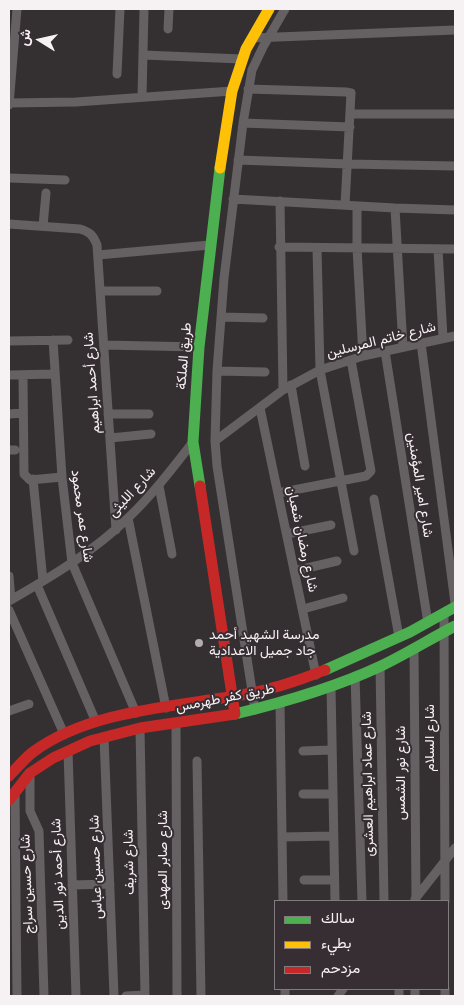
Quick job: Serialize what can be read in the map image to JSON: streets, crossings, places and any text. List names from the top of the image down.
{
  "streets": {
    "street": [
      "شارع خاتم المرسلين",
      "طريق الملكة",
      "شارع أحمد ابراهيم",
      "شارع امير المؤمنين",
      "شارع الليثى",
      "شارع عمر محمود",
      "شارع رمضان شعبان",
      "طريق كفر طهرمس",
      "شارع السلام",
      "شارع نور الشمس",
      "شارع عماد ابراهيم العشرى",
      "شارع صابر المهدى",
      "شارع شريف",
      "شارع حسين عباس",
      "شارع أحمد نور الدين",
      "شارع حسين سراج"
    ]
  },
  "crossings": [
    ["شارع خاتم المرسلين", "شارع امير المؤمنين"],
    ["شارع خاتم المرسلين", "شارع رمضان شعبان"],
    ["طريق الملكة", "شارع الليثى"],
    ["طريق الملكة", "طريق كفر طهرمس"],
    ["شارع أحمد ابراهيم", "شارع الليثى"],
    ["شارع امير المؤمنين", "طريق كفر طهرمس"],
    ["شارع الليثى", "شارع عمر محمود"],
    ["شارع عمر محمود", "طريق كفر طهرمس"],
    ["شارع رمضان شعبان", "طريق كفر طهرمس"],
    ["طريق كفر طهرمس", "شارع السلام"],
    ["طريق كفر طهرمس", "شارع نور الشمس"],
    ["طريق كفر طهرمس", "شارع عماد ابراهيم العشرى"],
    ["طريق كفر طهرمس", "شارع صابر المهدى"],
    ["طريق كفر طهرمس", "شارع شريف"],
    ["طريق كفر طهرمس", "شارع حسين عباس"],
    ["طريق كفر طهرمس", "شارع أحمد نور الدين"],
    ["طريق كفر طهرمس", "شارع حسين سراج"]
  ],
  "places": ["مدرسة الشهيد أحمد جاد جميل الاعدادية"],
  "legend": ["سالك", "بطيء", "مزدحم"],
  "north": "left"
}
